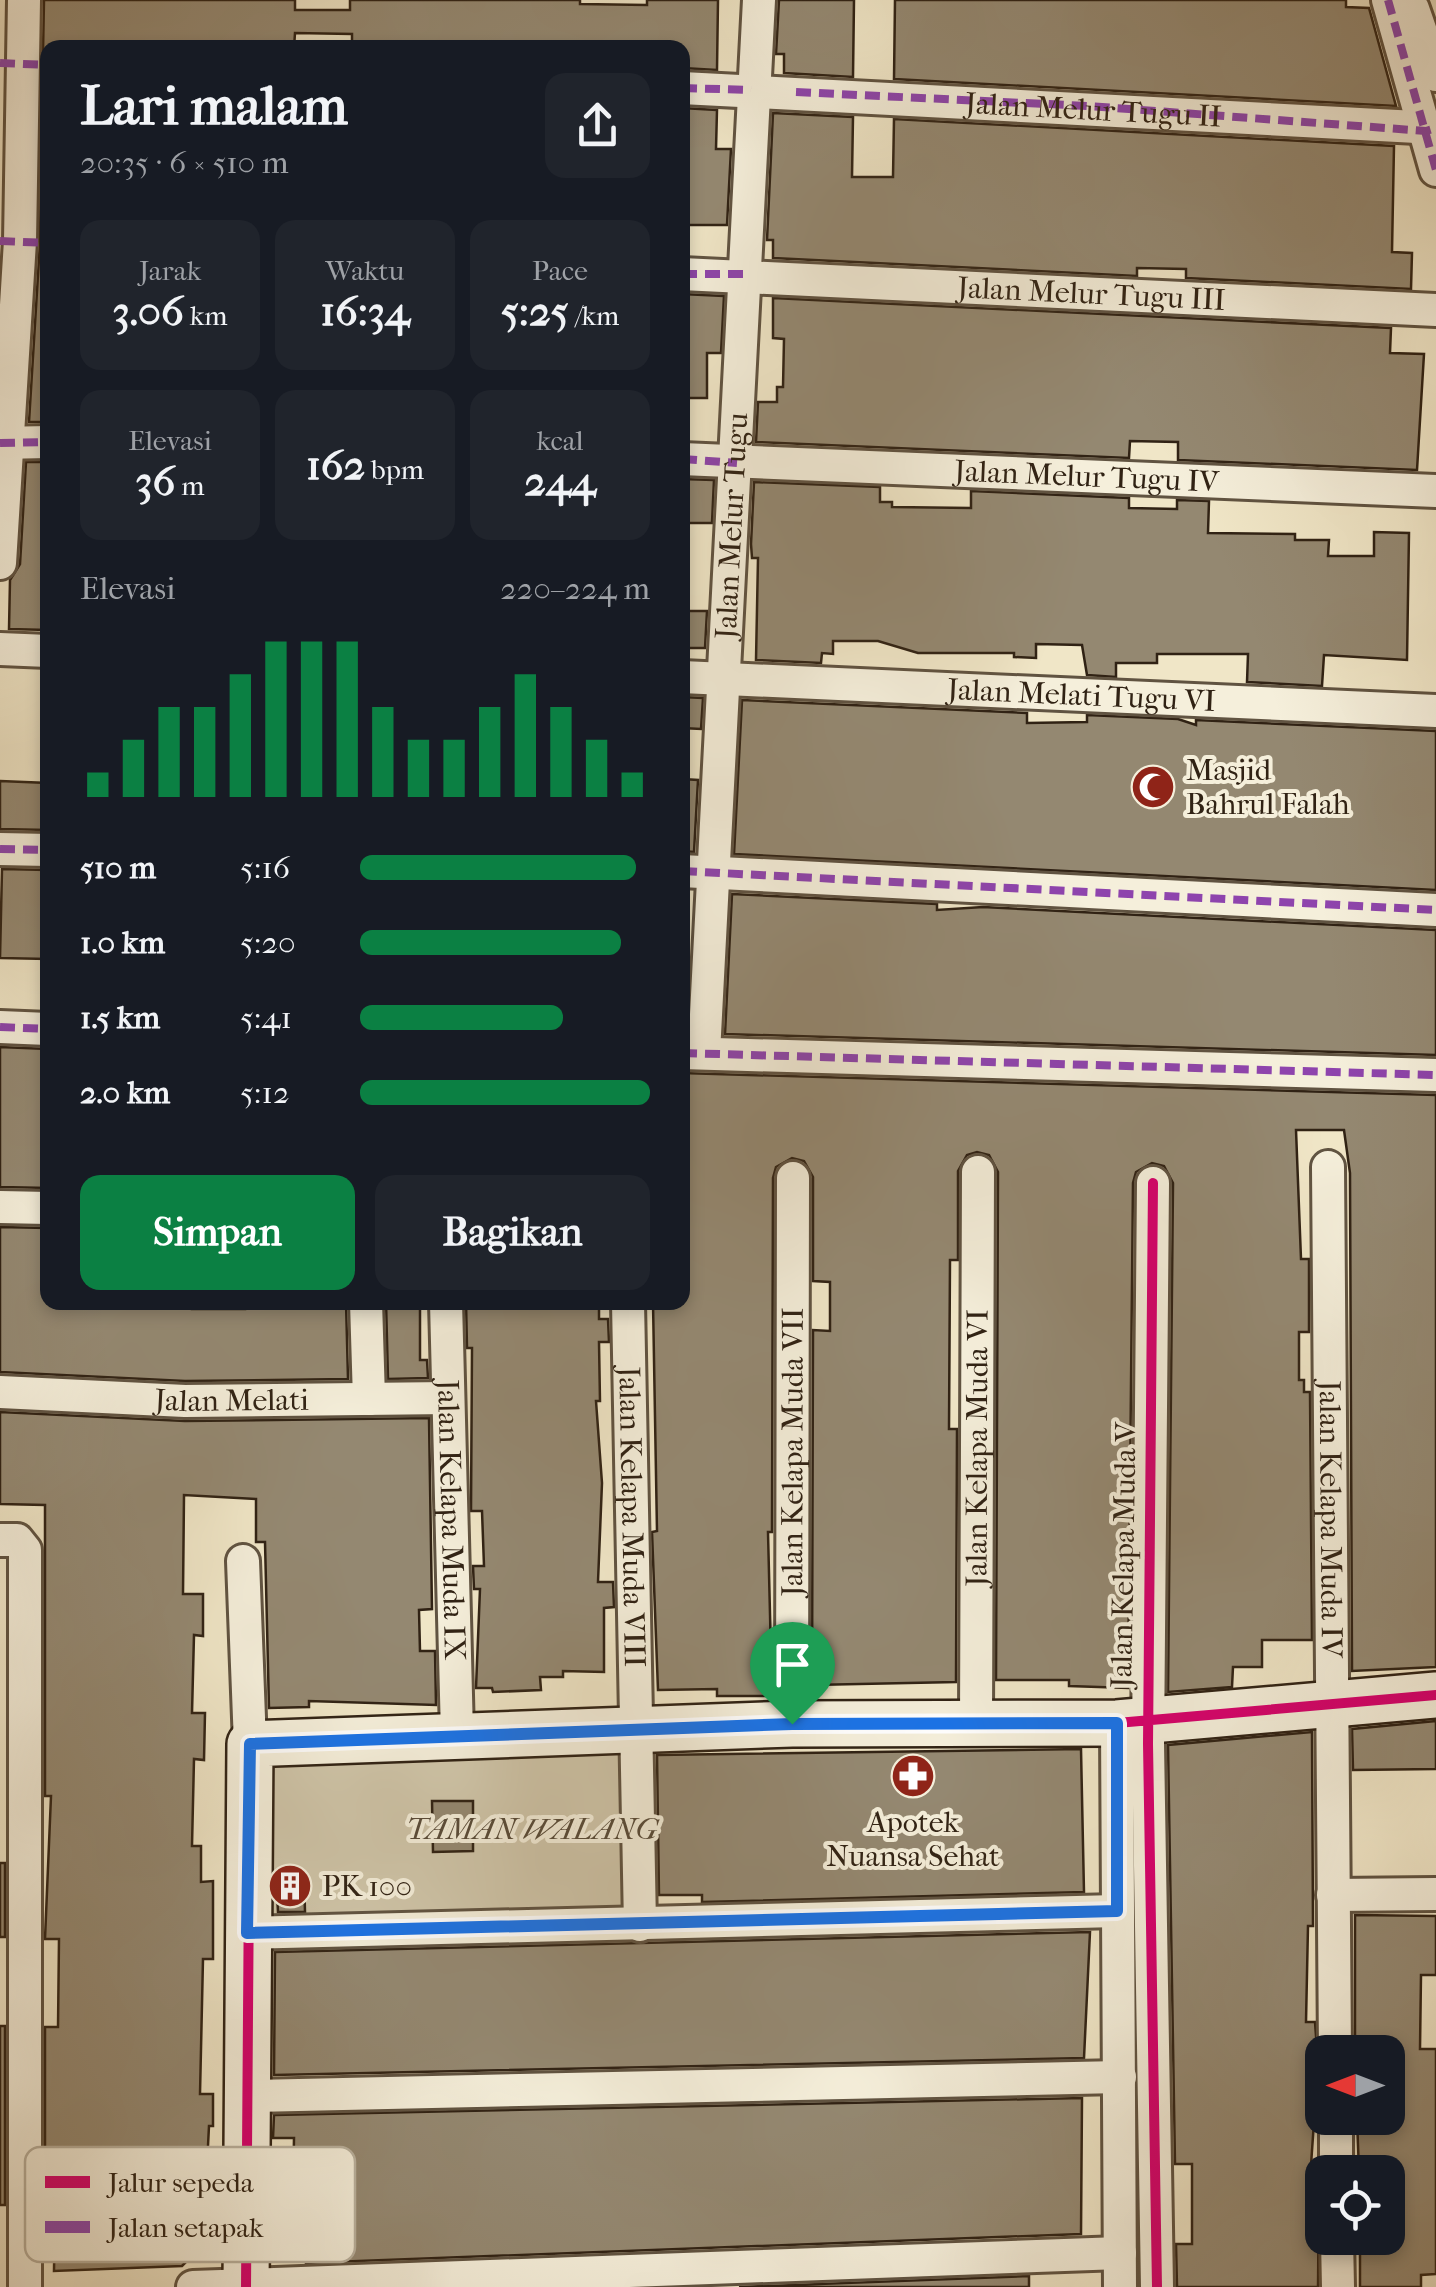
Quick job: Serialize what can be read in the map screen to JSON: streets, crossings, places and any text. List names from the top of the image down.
{
  "streets": {
    "street": [
      "Jalan Melur Tugu II",
      "Jalan Melur Tugu III",
      "Jalan Melur Tugu IV",
      "Jalan Melur Tugu",
      "Jalan Melati Tugu VI",
      "Jalan Melati",
      "Jalan Kelapa Muda VI",
      "Jalan Kelapa Muda VII",
      "Jalan Kelapa Muda VIII",
      "Jalan Kelapa Muda IX",
      "Jalan Kelapa Muda IV",
      "Jalan Kelapa Muda V"
    ]
  },
  "crossings": [
    ["Jalan Melur Tugu II", "Jalan Melur Tugu"],
    ["Jalan Melur Tugu III", "Jalan Melur Tugu"],
    ["Jalan Melur Tugu IV", "Jalan Melur Tugu"],
    ["Jalan Melur Tugu", "Jalan Melati Tugu VI"],
    ["Jalan Melati", "Jalan Kelapa Muda IX"]
  ],
  "parks": ["TAMAN WALANG"],
  "places": {
    "mosque": ["Masjid Bahrul Falah"],
    "pharmacy": ["Apotek Nuansa Sehat"],
    "building": ["PK 100"]
  },
  "legend": ["Jalur sepeda", "Jalan setapak"],
  "north": "left",
  "page": {
    "heading": ["Lari malam", "20:35 · 6 × 510 m"],
    "stats": [
      ["Jarak", "3.06 km"],
      ["Waktu", "16:34"],
      ["Pace", "5:25 /km"],
      ["Elevasi", "36 m"],
      ["162 bpm"],
      ["kcal", "244"]
    ],
    "chart": ["Elevasi", "220–224 m"],
    "list": [
      {
        "name": "510 m",
        "note": "5:16"
      },
      {
        "name": "1.0 km",
        "note": "5:20"
      },
      {
        "name": "1.5 km",
        "note": "5:41"
      },
      {
        "name": "2.0 km",
        "note": "5:12"
      }
    ],
    "buttons": ["Simpan", "Bagikan"]
  }
}
